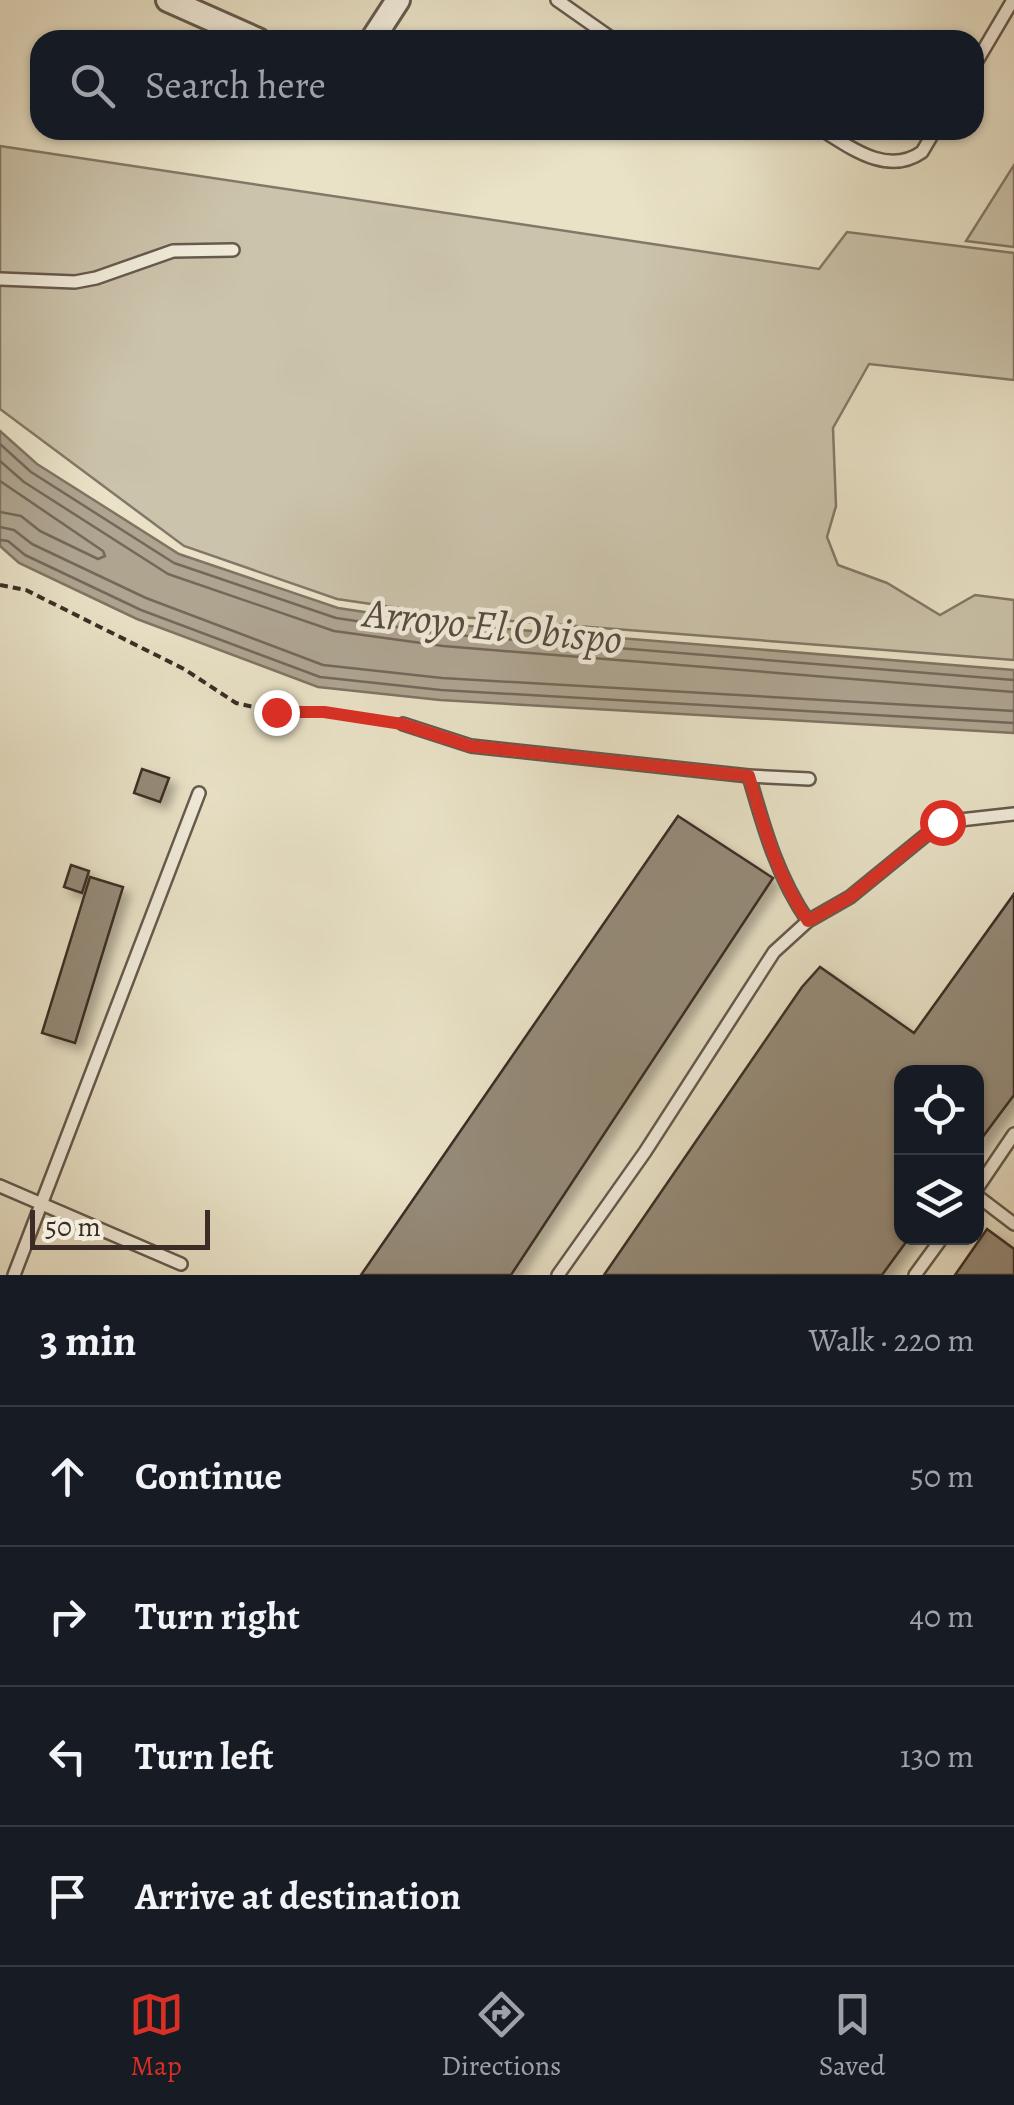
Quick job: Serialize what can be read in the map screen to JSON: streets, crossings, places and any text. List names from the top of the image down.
{
  "water": ["Arroyo El Obispo"],
  "scale_bar": "50 m",
  "page": {
    "search": "Search here",
    "scale": "50 m",
    "heading": ["3 min", "Walk · 220 m"],
    "list": [
      ["Continue", "50 m"],
      ["Turn right", "40 m"],
      ["Turn left", "130 m"],
      "Arrive at destination"
    ],
    "nav": ["Map", "Directions", "Saved"]
  }
}
